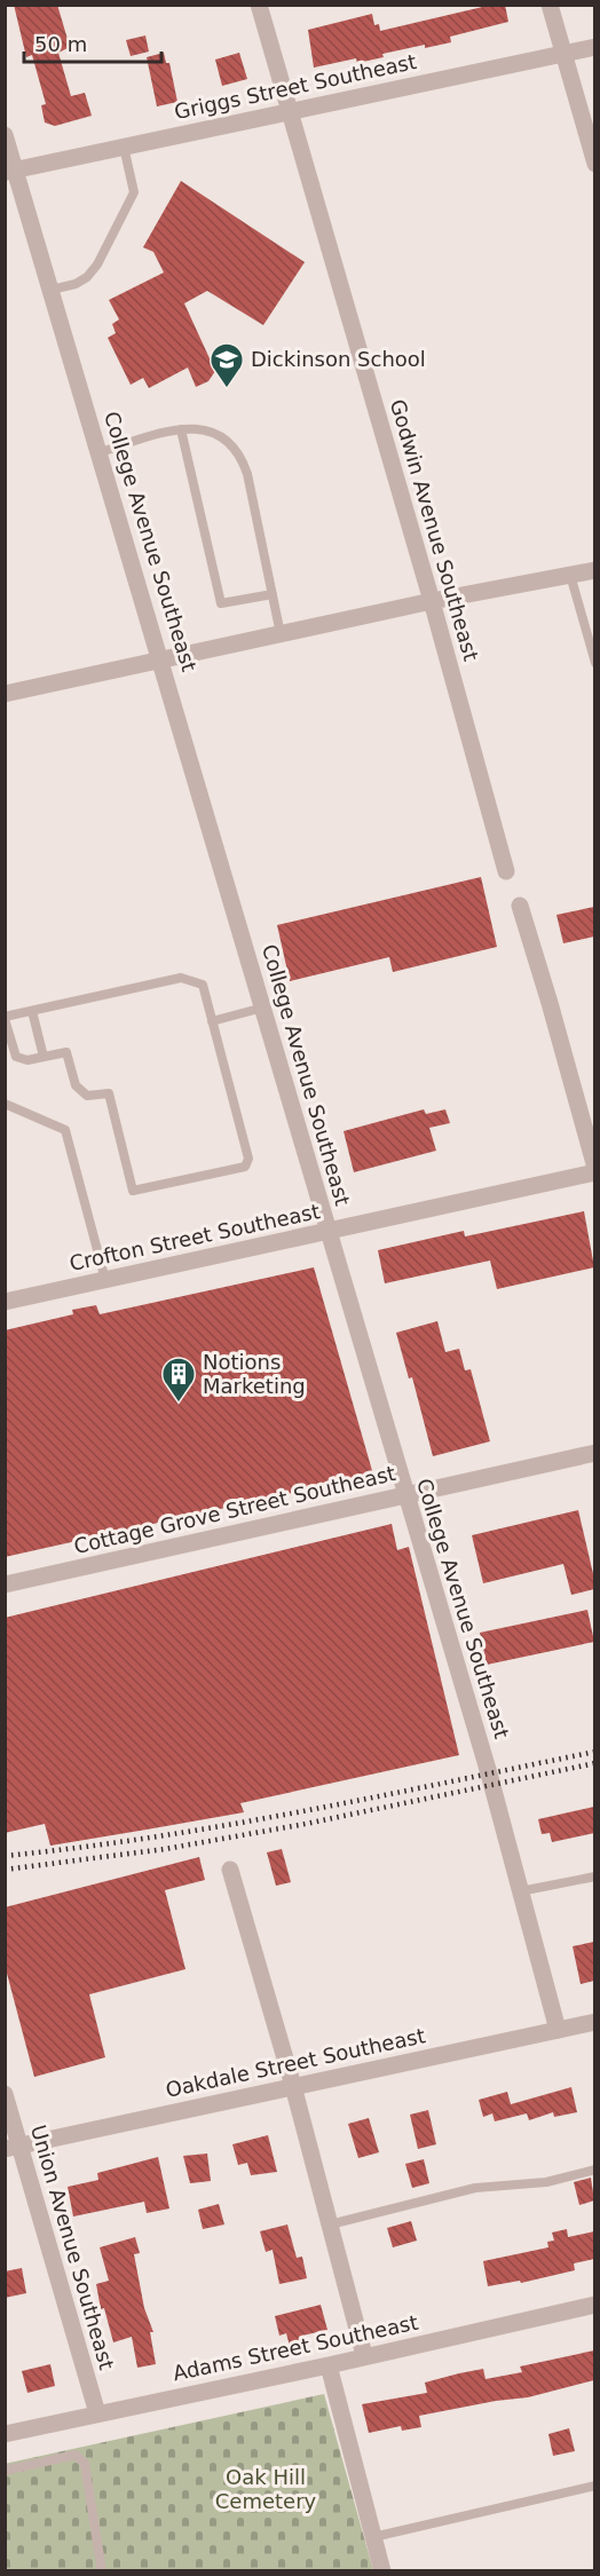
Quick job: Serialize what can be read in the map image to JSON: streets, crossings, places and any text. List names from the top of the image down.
{
  "streets": {
    "street": [
      "Griggs Street Southeast",
      "Godwin Avenue Southeast",
      "College Avenue Southeast",
      "Crofton Street Southeast",
      "Cottage Grove Street Southeast",
      "Oakdale Street Southeast",
      "Union Avenue Southeast",
      "Adams Street Southeast"
    ]
  },
  "crossings": [
    ["Griggs Street Southeast", "Godwin Avenue Southeast"],
    ["Griggs Street Southeast", "College Avenue Southeast"],
    ["College Avenue Southeast", "Crofton Street Southeast"],
    ["College Avenue Southeast", "Cottage Grove Street Southeast"],
    ["College Avenue Southeast", "Oakdale Street Southeast"],
    ["Oakdale Street Southeast", "Union Avenue Southeast"],
    ["Union Avenue Southeast", "Adams Street Southeast"]
  ],
  "parks": ["Oak Hill Cemetery"],
  "places": {
    "school or university": ["Dickinson School"],
    "building": ["Notions Marketing"]
  },
  "scale_bar": "50 m"
}
